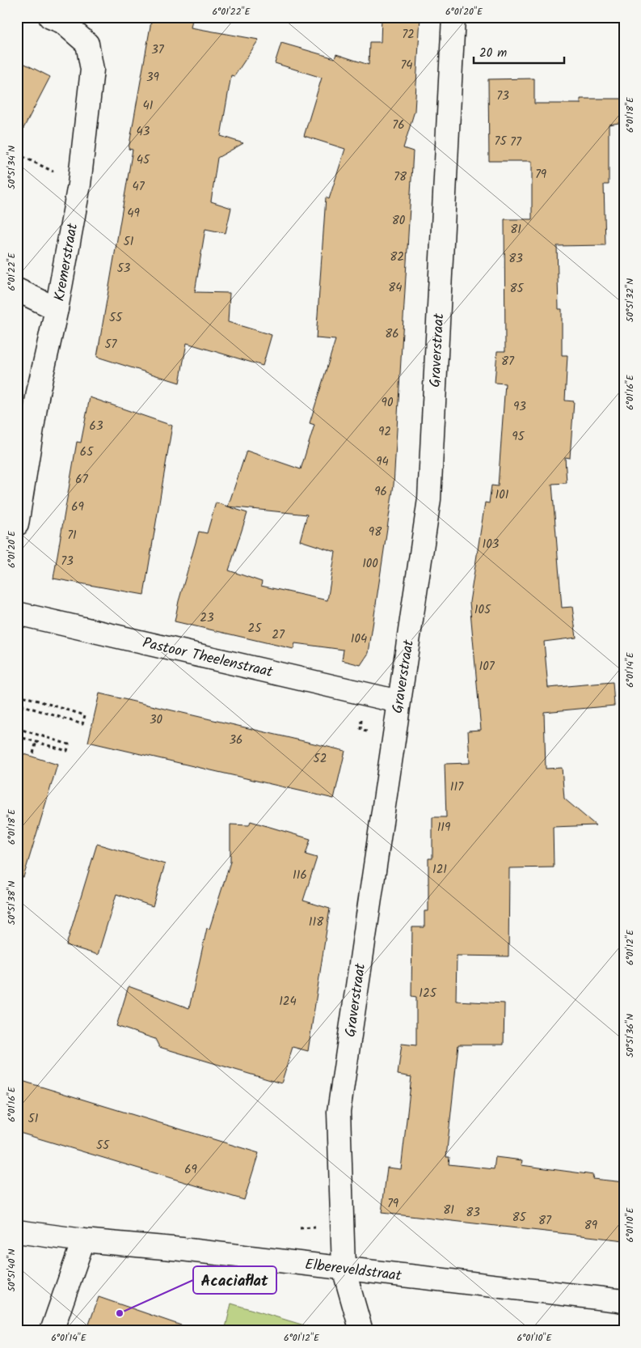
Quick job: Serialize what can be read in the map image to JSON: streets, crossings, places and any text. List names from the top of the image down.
{
  "streets": {
    "street": [
      "Kremerstraat",
      "Graverstraat",
      "Pastoor Theelenstraat",
      "Elbereveldstraat"
    ]
  },
  "crossings": [
    ["Graverstraat", "Pastoor Theelenstraat"],
    ["Graverstraat", "Elbereveldstraat"]
  ],
  "places": ["Acaciaflat"],
  "house_numbers": [
    "72",
    "37",
    "74",
    "39",
    "73",
    "41",
    "76",
    "43",
    "75",
    "77",
    "45",
    "79",
    "78",
    "47",
    "49",
    "80",
    "81",
    "51",
    "82",
    "83",
    "53",
    "84",
    "85",
    "55",
    "86",
    "57",
    "87",
    "90",
    "93",
    "63",
    "92",
    "95",
    "65",
    "94",
    "67",
    "96",
    "101",
    "69",
    "98",
    "71",
    "103",
    "73",
    "100",
    "105",
    "23",
    "25",
    "27",
    "104",
    "107",
    "30",
    "36",
    "52",
    "117",
    "119",
    "121",
    "116",
    "118",
    "125",
    "124",
    "51",
    "55",
    "69",
    "79",
    "81",
    "83",
    "85",
    "87",
    "89"
  ],
  "scale_bar": "20 m",
  "coordinates": [
    "6°01'22\"E",
    "6°01'20\"E",
    "6°01'18\"E",
    "50°51'34\"N",
    "50°51'32\"N",
    "6°01'16\"E",
    "6°01'14\"E",
    "50°51'38\"N",
    "6°01'12\"E",
    "50°51'36\"N",
    "6°01'10\"E",
    "50°51'40\"N"
  ]
}
